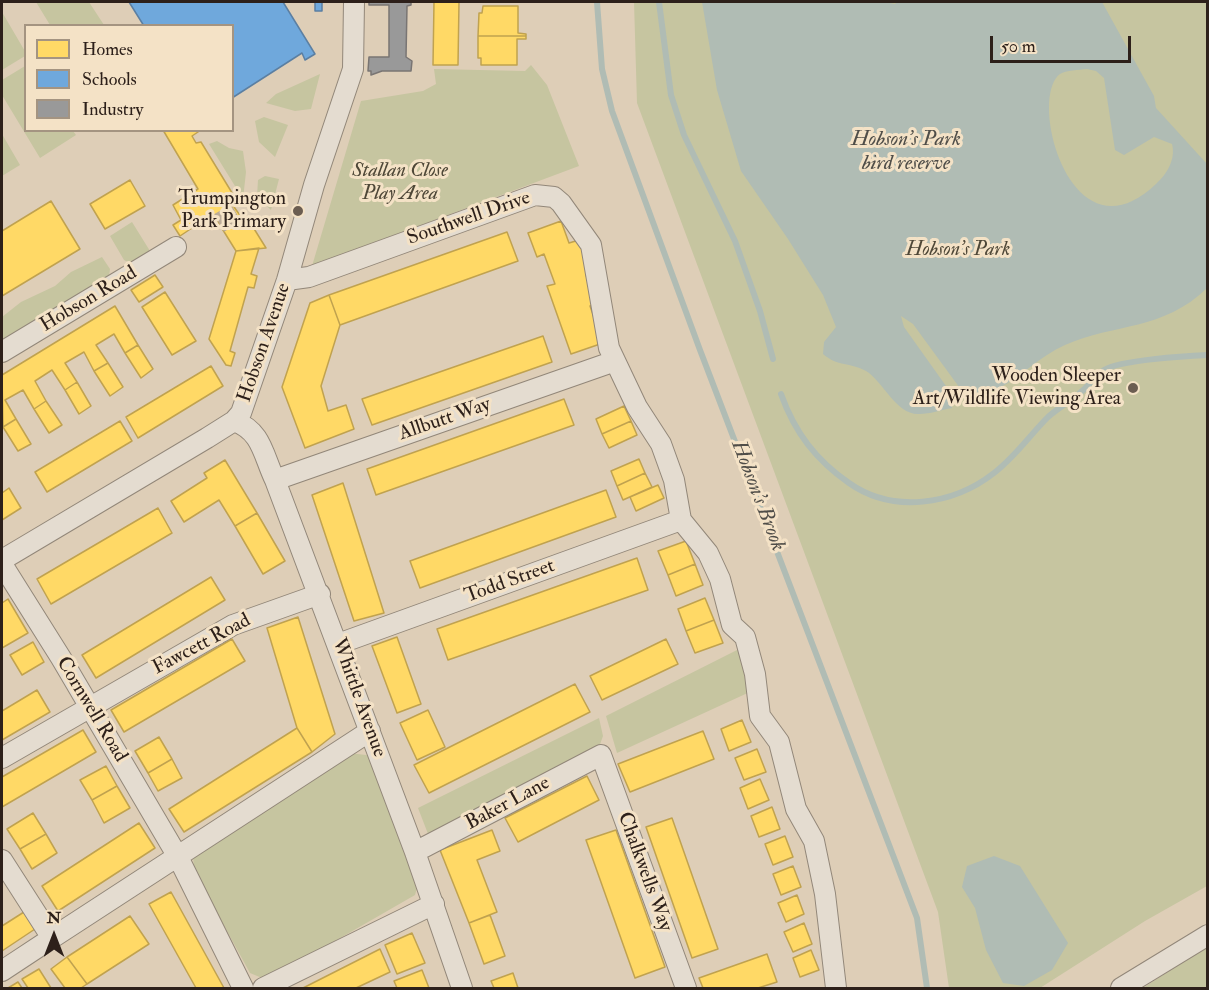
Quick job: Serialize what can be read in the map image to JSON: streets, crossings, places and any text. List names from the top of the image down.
{
  "streets": {
    "street": [
      "Southwell Drive",
      "Hobson Road",
      "Hobson Avenue",
      "Allbutt Way",
      "Todd Street",
      "Fawcett Road",
      "Whittle Avenue",
      "Cornwell Road",
      "Baker Lane",
      "Chalkwells Way"
    ]
  },
  "crossings": [
    ["Southwell Drive", "Hobson Avenue"],
    ["Southwell Drive", "Allbutt Way"],
    ["Southwell Drive", "Todd Street"],
    ["Hobson Avenue", "Whittle Avenue"],
    ["Allbutt Way", "Whittle Avenue"],
    ["Todd Street", "Whittle Avenue"],
    ["Fawcett Road", "Whittle Avenue"],
    ["Fawcett Road", "Cornwell Road"],
    ["Whittle Avenue", "Baker Lane"],
    ["Baker Lane", "Chalkwells Way"]
  ],
  "water": ["Hobson's Park bird reserve", "Hobson's Brook"],
  "parks": ["Stallan Close Play Area", "Hobson's Park"],
  "places": ["Trumpington Park Primary", "Wooden Sleeper Art/Wildlife Viewing Area"],
  "legend": ["Homes", "Schools", "Industry"],
  "scale_bar": "50 m",
  "north": "top"
}
